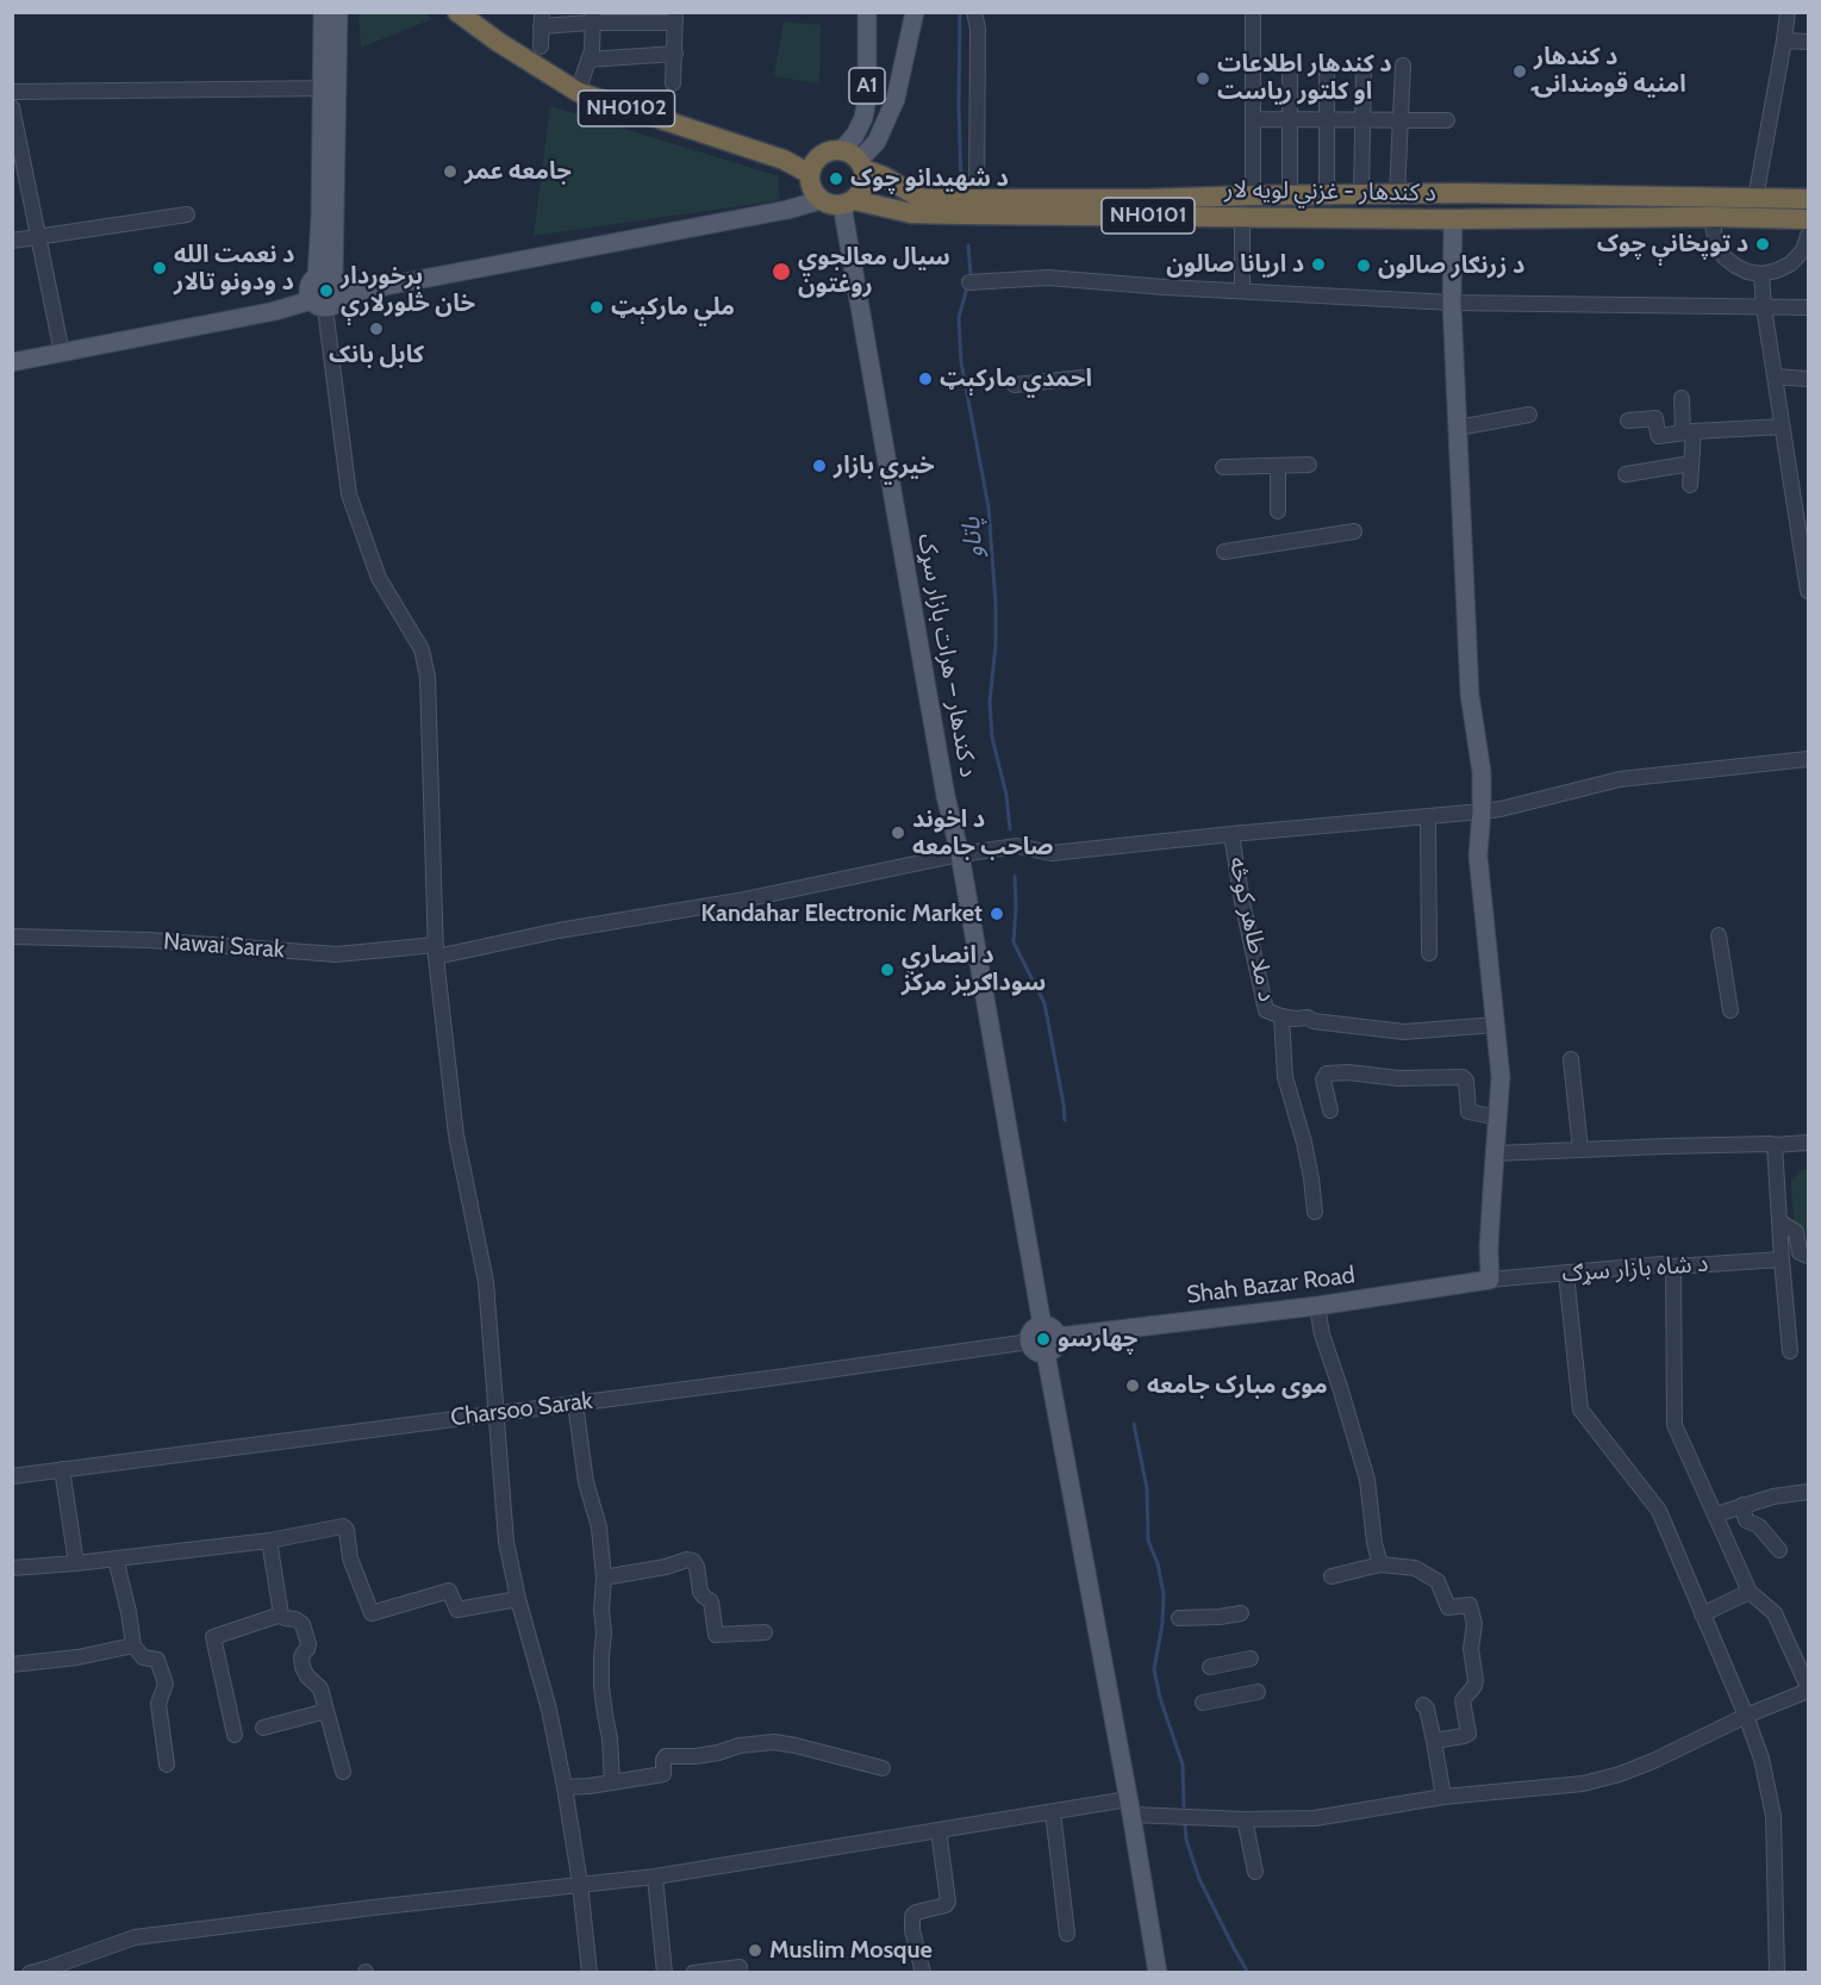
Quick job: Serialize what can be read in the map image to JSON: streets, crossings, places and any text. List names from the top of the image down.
{
  "streets": {
    "highway": ["NH0102", "د کندهار - غزني لويه لار", "NH0101"],
    "main road": ["A1", "د کندهار – هرات بازار سړک", "Shah Bazar Road"],
    "street": [
      "د ملا طاهر کوڅه",
      "Nawai Sarak",
      "د شاه بازار سړګ",
      "Charsoo Sarak"
    ]
  },
  "crossings": [
    ["A1", "NH0102"],
    ["A1", "د کندهار - غزني لويه لار"],
    ["A1", "د کندهار – هرات بازار سړک"],
    ["NH0102", "د کندهار - غزني لويه لار"],
    ["NH0102", "د کندهار – هرات بازار سړک"],
    ["د کندهار - غزني لويه لار", "د کندهار – هرات بازار سړک"],
    ["د کندهار – هرات بازار سړک", "Nawai Sarak"],
    ["د کندهار – هرات بازار سړک", "Shah Bazar Road"],
    ["د کندهار – هرات بازار سړک", "Charsoo Sarak"],
    ["د ملا طاهر کوڅه", "Nawai Sarak"],
    ["د شاه بازار سړګ", "Shah Bazar Road"],
    ["Shah Bazar Road", "Charsoo Sarak"]
  ],
  "water": ["پاتاو"],
  "places": [
    "د کندهار امنيه قومندانۍ",
    "د کندهار اطلاعات او کلتور رياست",
    "جامعه عمر",
    "د شهيدانو چوک",
    "د توپخانې چوک",
    "د اریانا صالون",
    "د زرنګار صالون",
    "د نعمت الله د ودونو تالار",
    "سيال معالجوي روغتون",
    "برخوردار خان څلورلارې",
    "ملي مارکېټ",
    "کابل بانک",
    "احمدي مارکېټ",
    "خیري بازار",
    "د اخوند صاحب جامعه",
    "Kandahar Electronic Market",
    "د انصاري سوداګریز مرکز",
    "چهارسو",
    "موی مبارک جامعه",
    "Muslim Mosque"
  ]
}
